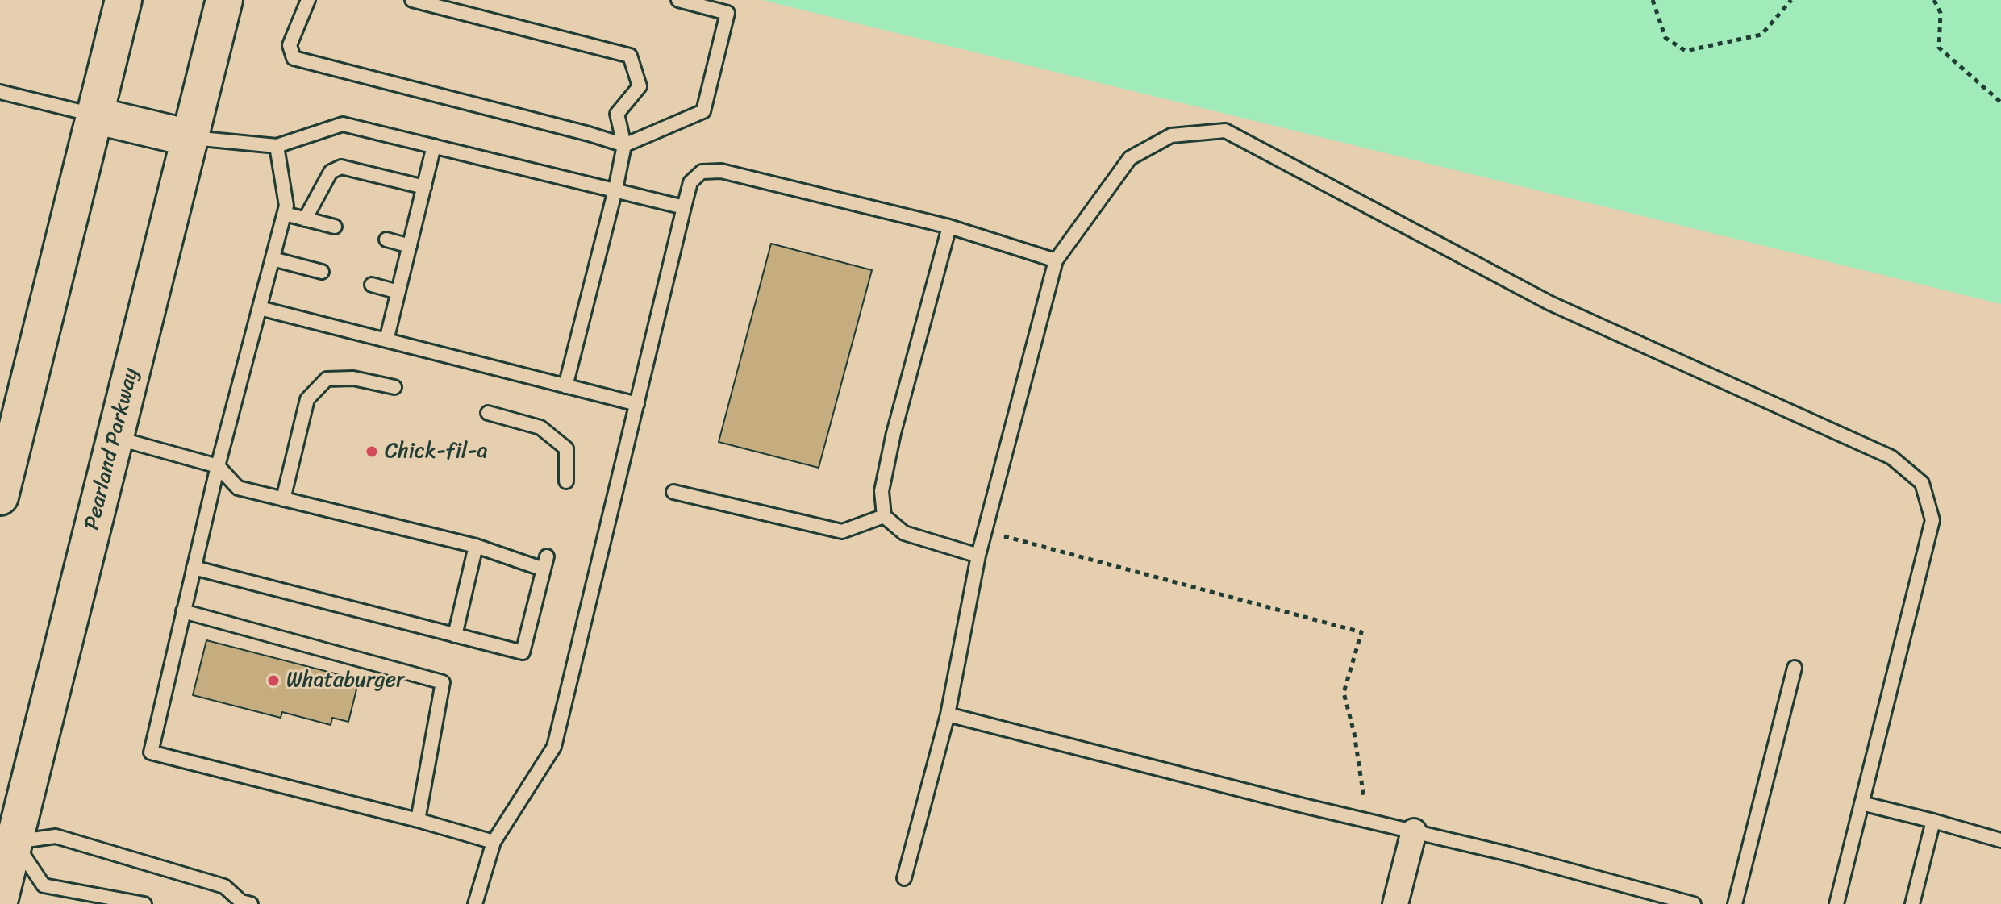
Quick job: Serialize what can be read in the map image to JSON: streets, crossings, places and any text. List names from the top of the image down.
{
  "streets": {
    "main road": ["Pearland Parkway"]
  },
  "places": ["Chick-fil-a", "Whataburger"]
}
